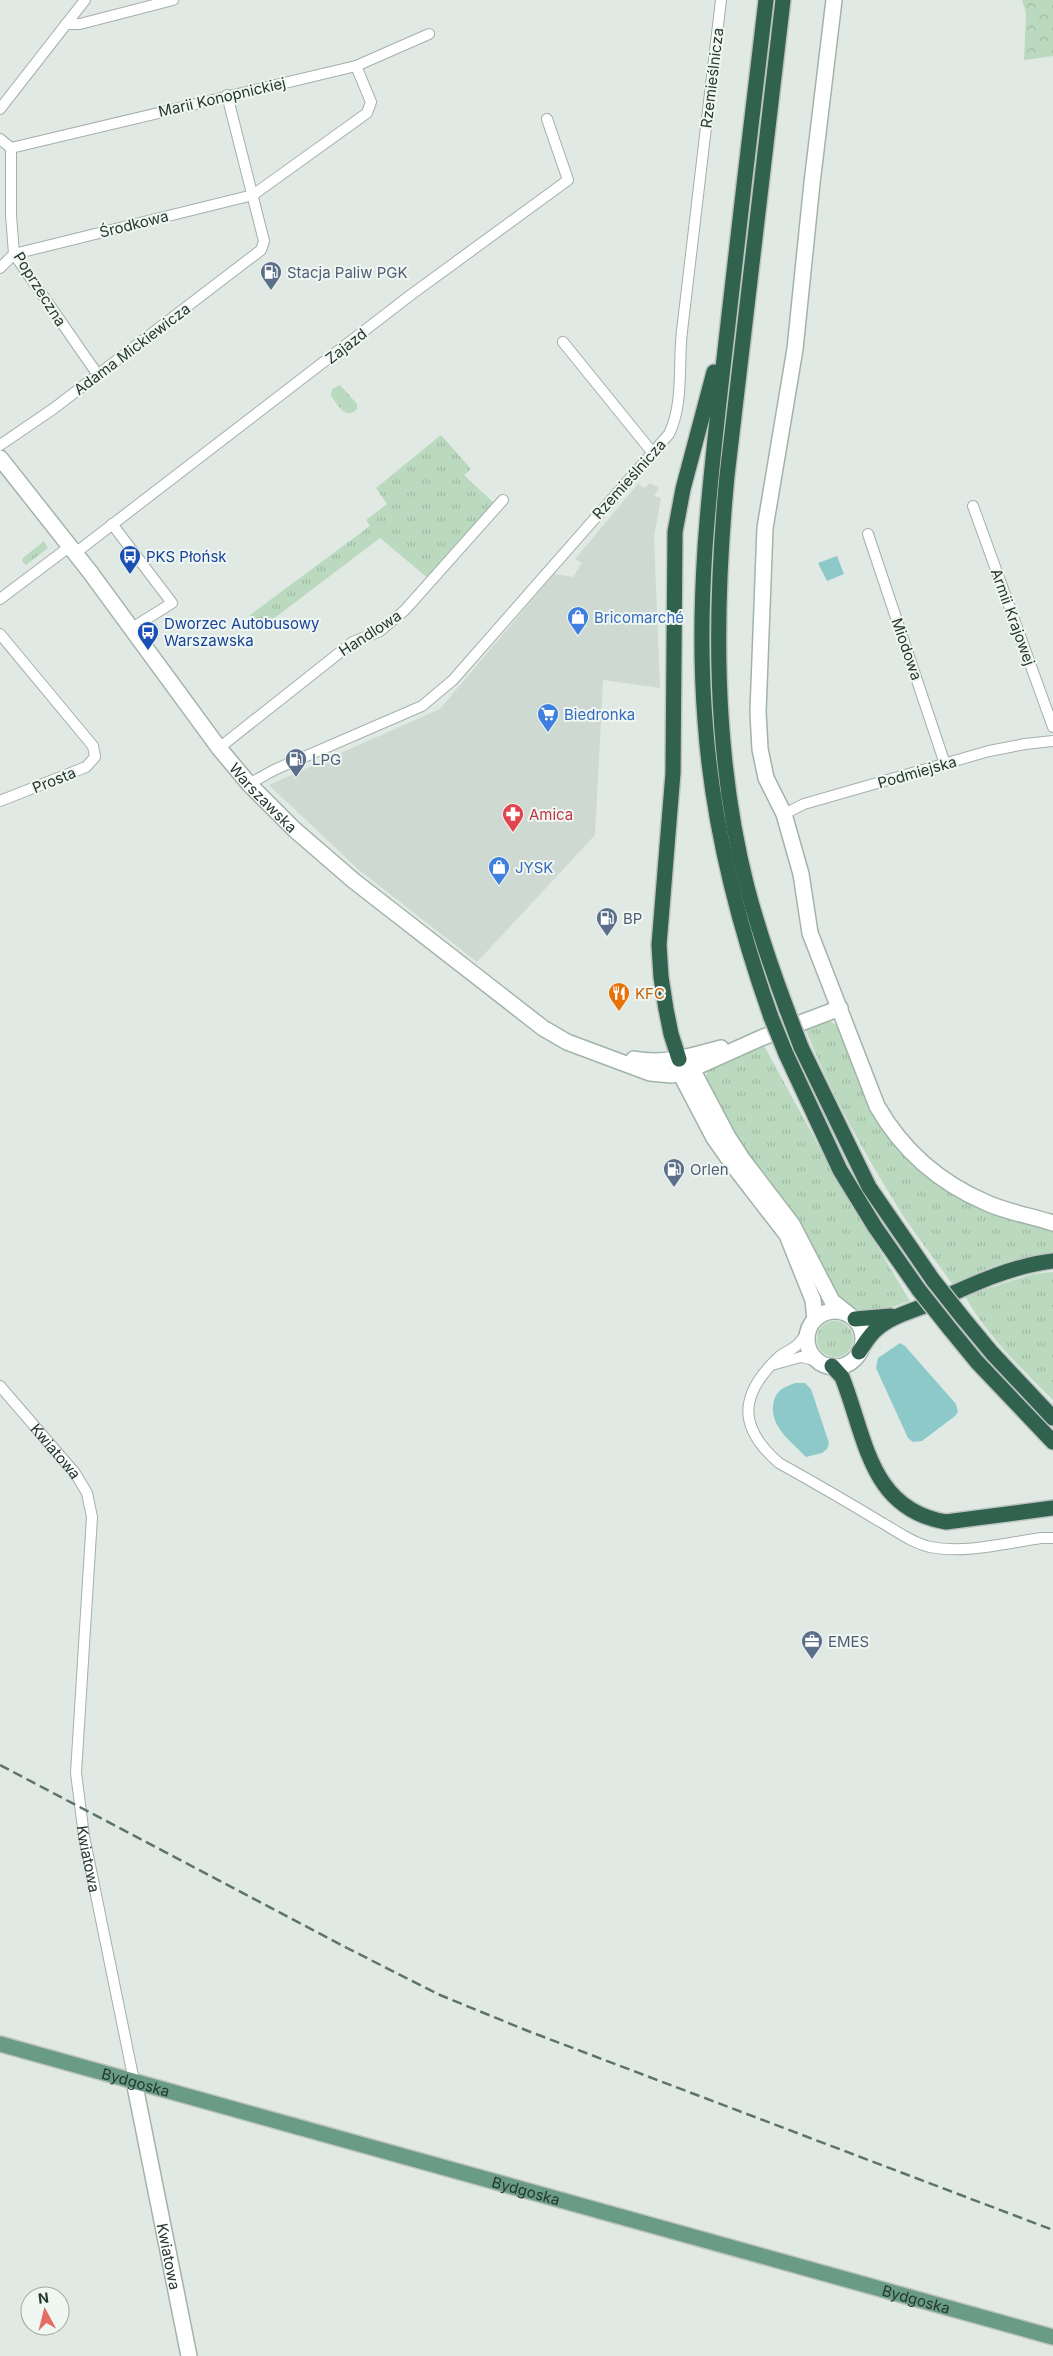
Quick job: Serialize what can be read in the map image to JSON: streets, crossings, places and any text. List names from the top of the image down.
{
  "streets": {
    "main road": ["Bydgoska"],
    "street": [
      "Rzemieślnicza",
      "Marii Konopnickiej",
      "Środkowa",
      "Poprzeczna",
      "Zajazd",
      "Adama Mickiewicza",
      "Armii Krajowej",
      "Handlowa",
      "Miodowa",
      "Podmiejska",
      "Prosta",
      "Warszawska",
      "Kwiatowa"
    ]
  },
  "crossings": [
    ["Rzemieślnicza", "Warszawska"],
    ["Marii Konopnickiej", "Poprzeczna"],
    ["Środkowa", "Poprzeczna"],
    ["Środkowa", "Adama Mickiewicza"],
    ["Poprzeczna", "Adama Mickiewicza"],
    ["Zajazd", "Warszawska"],
    ["Handlowa", "Warszawska"],
    ["Miodowa", "Podmiejska"],
    ["Kwiatowa", "Bydgoska"]
  ],
  "places": {
    "fuel station": [
      "Stacja Paliw PGK",
      "LPG",
      "BP",
      "Orlen"
    ],
    "bus stop": ["PKS Płońsk", "Dworzec Autobusowy Warszawska"],
    "shop": ["Bricomarché", "JYSK"],
    "supermarket": ["Biedronka"],
    "pharmacy": ["Amica"],
    "restaurant": ["KFC"],
    "office": ["EMES"]
  },
  "north": "top"
}
